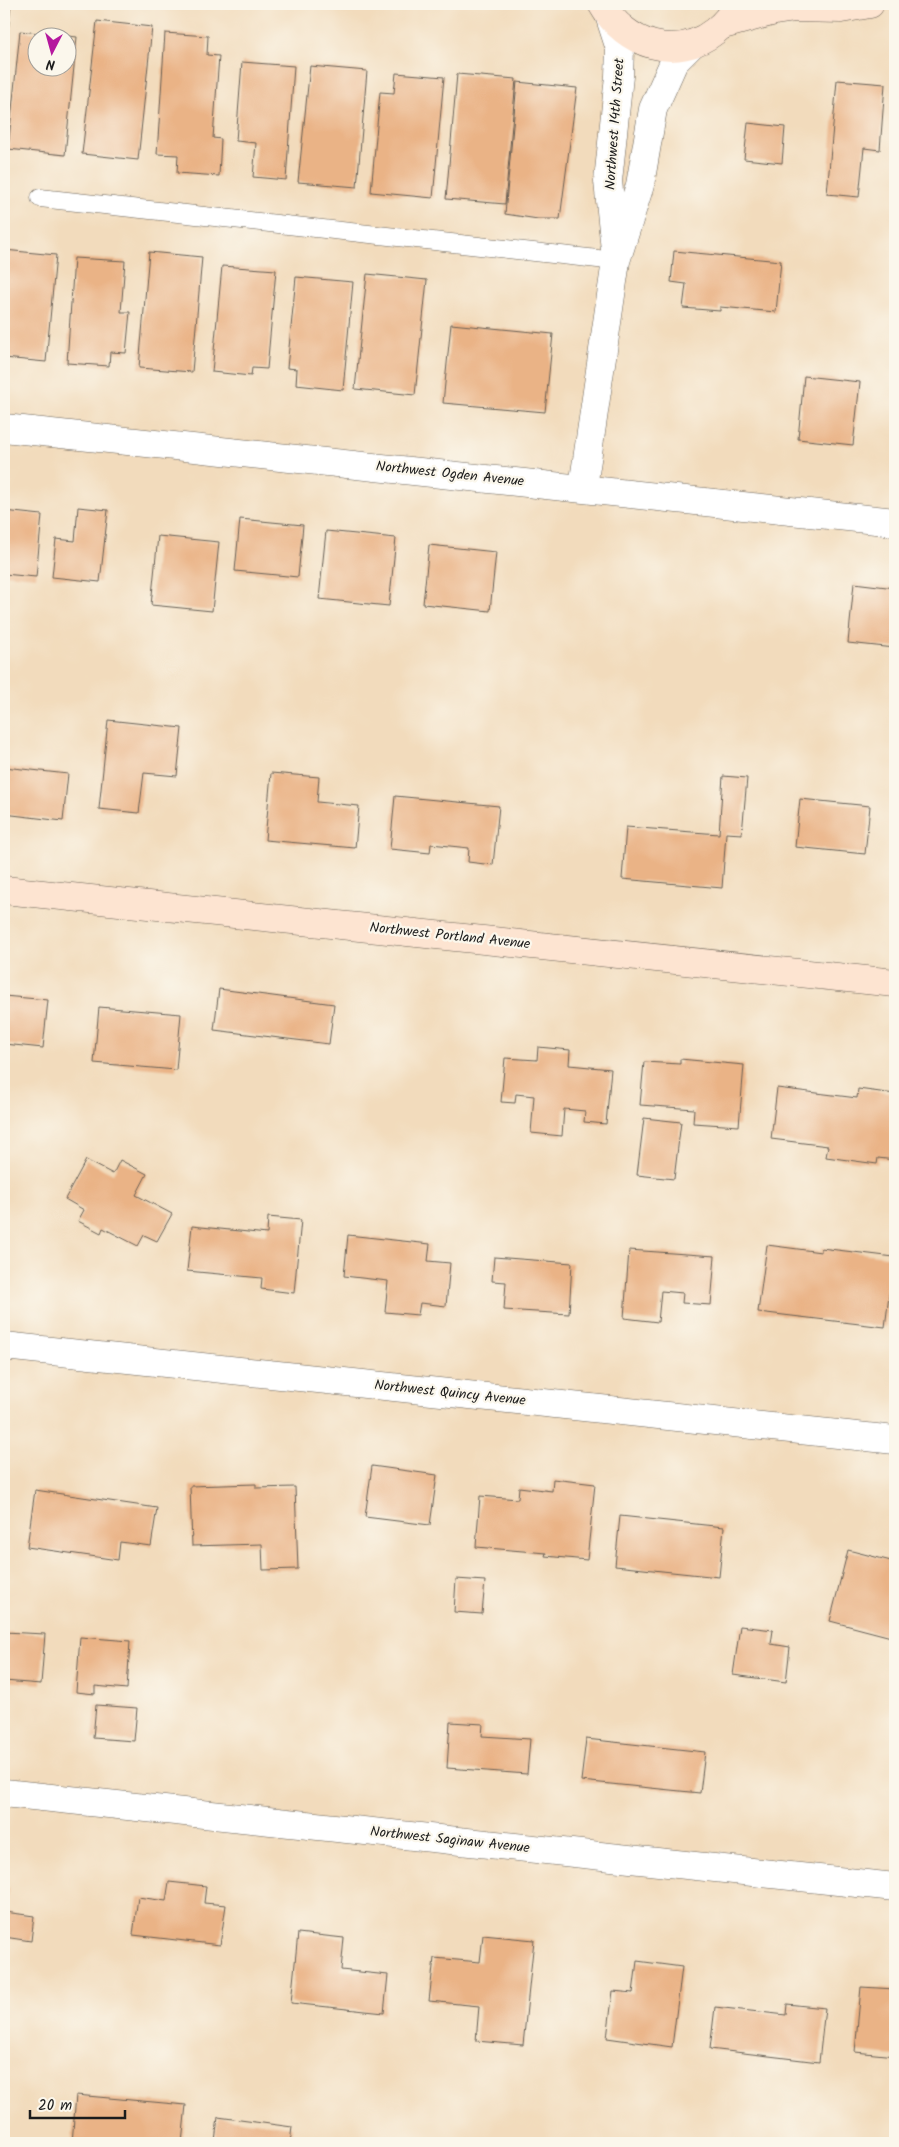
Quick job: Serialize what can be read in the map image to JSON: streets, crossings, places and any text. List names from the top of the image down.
{
  "streets": {
    "street": [
      "Northwest 14th Street",
      "Northwest Ogden Avenue",
      "Northwest Portland Avenue",
      "Northwest Quincy Avenue",
      "Northwest Saginaw Avenue"
    ]
  },
  "crossings": [
    ["Northwest 14th Street", "Northwest Ogden Avenue"]
  ],
  "scale_bar": "20 m",
  "north": "bottom"
}
